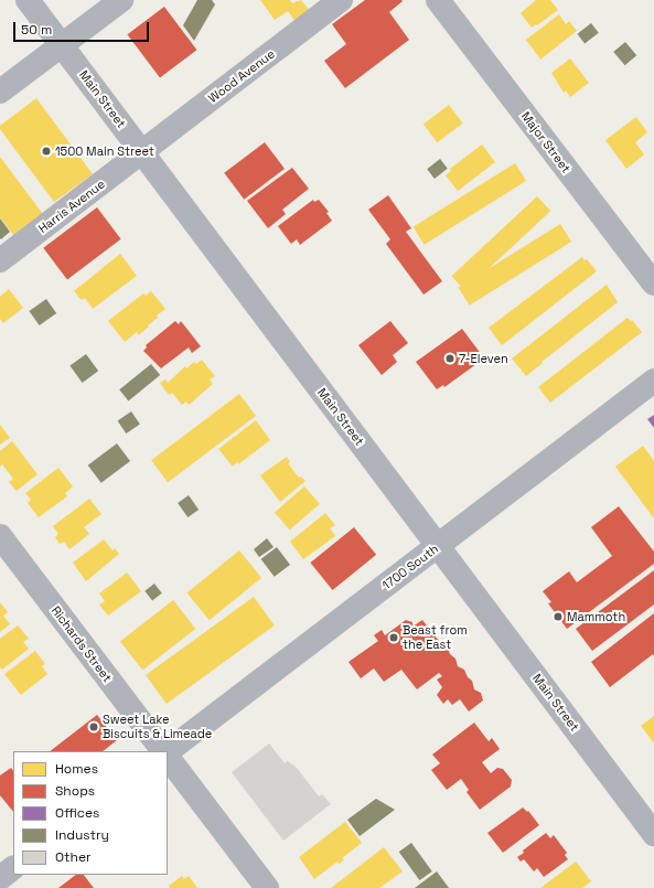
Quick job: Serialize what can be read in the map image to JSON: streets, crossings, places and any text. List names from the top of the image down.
{
  "streets": {
    "street": [
      "Wood Avenue",
      "Main Street",
      "Major Street",
      "Harris Avenue",
      "1700 South",
      "Richards Street"
    ]
  },
  "crossings": [
    ["Wood Avenue", "Main Street"],
    ["Wood Avenue", "Harris Avenue"],
    ["Main Street", "Harris Avenue"],
    ["Main Street", "1700 South"]
  ],
  "places": [
    "1500 Main Street",
    "7-Eleven",
    "Mammoth",
    "Beast from the East",
    "Sweet Lake Biscuits & Limeade"
  ],
  "legend": [
    "Homes",
    "Shops",
    "Offices",
    "Industry",
    "Other"
  ],
  "scale_bar": "50 m"
}
